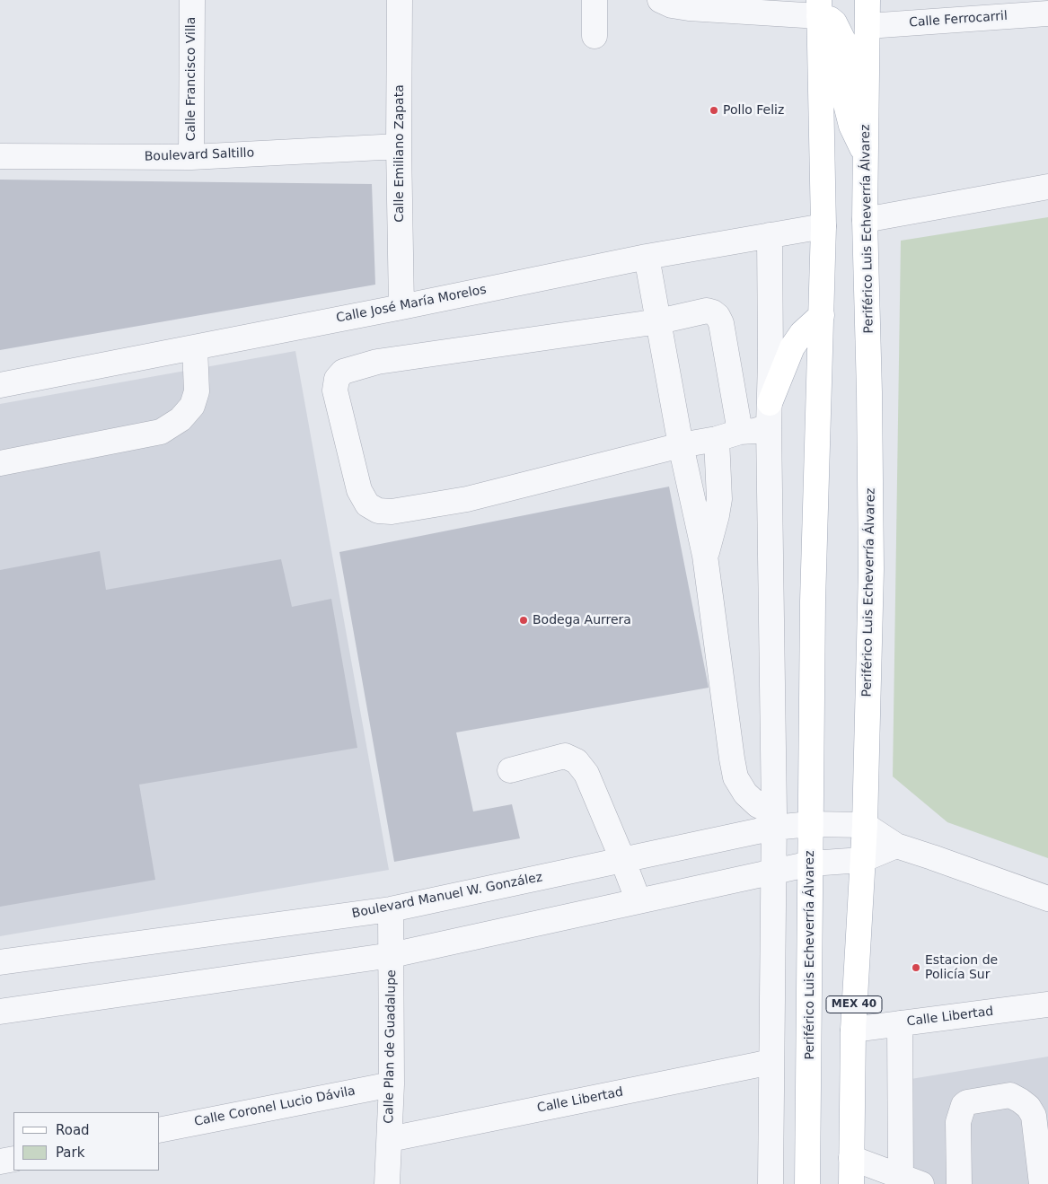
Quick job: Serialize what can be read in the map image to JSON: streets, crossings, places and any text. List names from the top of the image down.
{
  "streets": {
    "main road": ["Periférico Luis Echeverría Álvarez", "MEX 40"],
    "street": [
      "Calle Ferrocarril",
      "Calle Francisco Villa",
      "Calle Emiliano Zapata",
      "Boulevard Saltillo",
      "Calle José María Morelos",
      "Boulevard Manuel W. González",
      "Calle Libertad",
      "Calle Plan de Guadalupe",
      "Calle Coronel Lucio Dávila"
    ]
  },
  "crossings": [
    ["Calle Ferrocarril", "Periférico Luis Echeverría Álvarez"],
    ["Calle Francisco Villa", "Boulevard Saltillo"],
    ["Calle Emiliano Zapata", "Boulevard Saltillo"],
    ["Calle Emiliano Zapata", "Calle José María Morelos"],
    ["Periférico Luis Echeverría Álvarez", "Calle José María Morelos"],
    ["Periférico Luis Echeverría Álvarez", "Boulevard Manuel W. González"],
    ["Periférico Luis Echeverría Álvarez", "Calle Libertad"],
    ["Boulevard Manuel W. González", "Calle Plan de Guadalupe"],
    ["Calle Libertad", "Calle Plan de Guadalupe"],
    ["Calle Plan de Guadalupe", "Calle Coronel Lucio Dávila"]
  ],
  "places": ["Pollo Feliz", "Bodega Aurrera", "Estacion de Policía Sur"],
  "legend": ["Road", "Park"]
}
